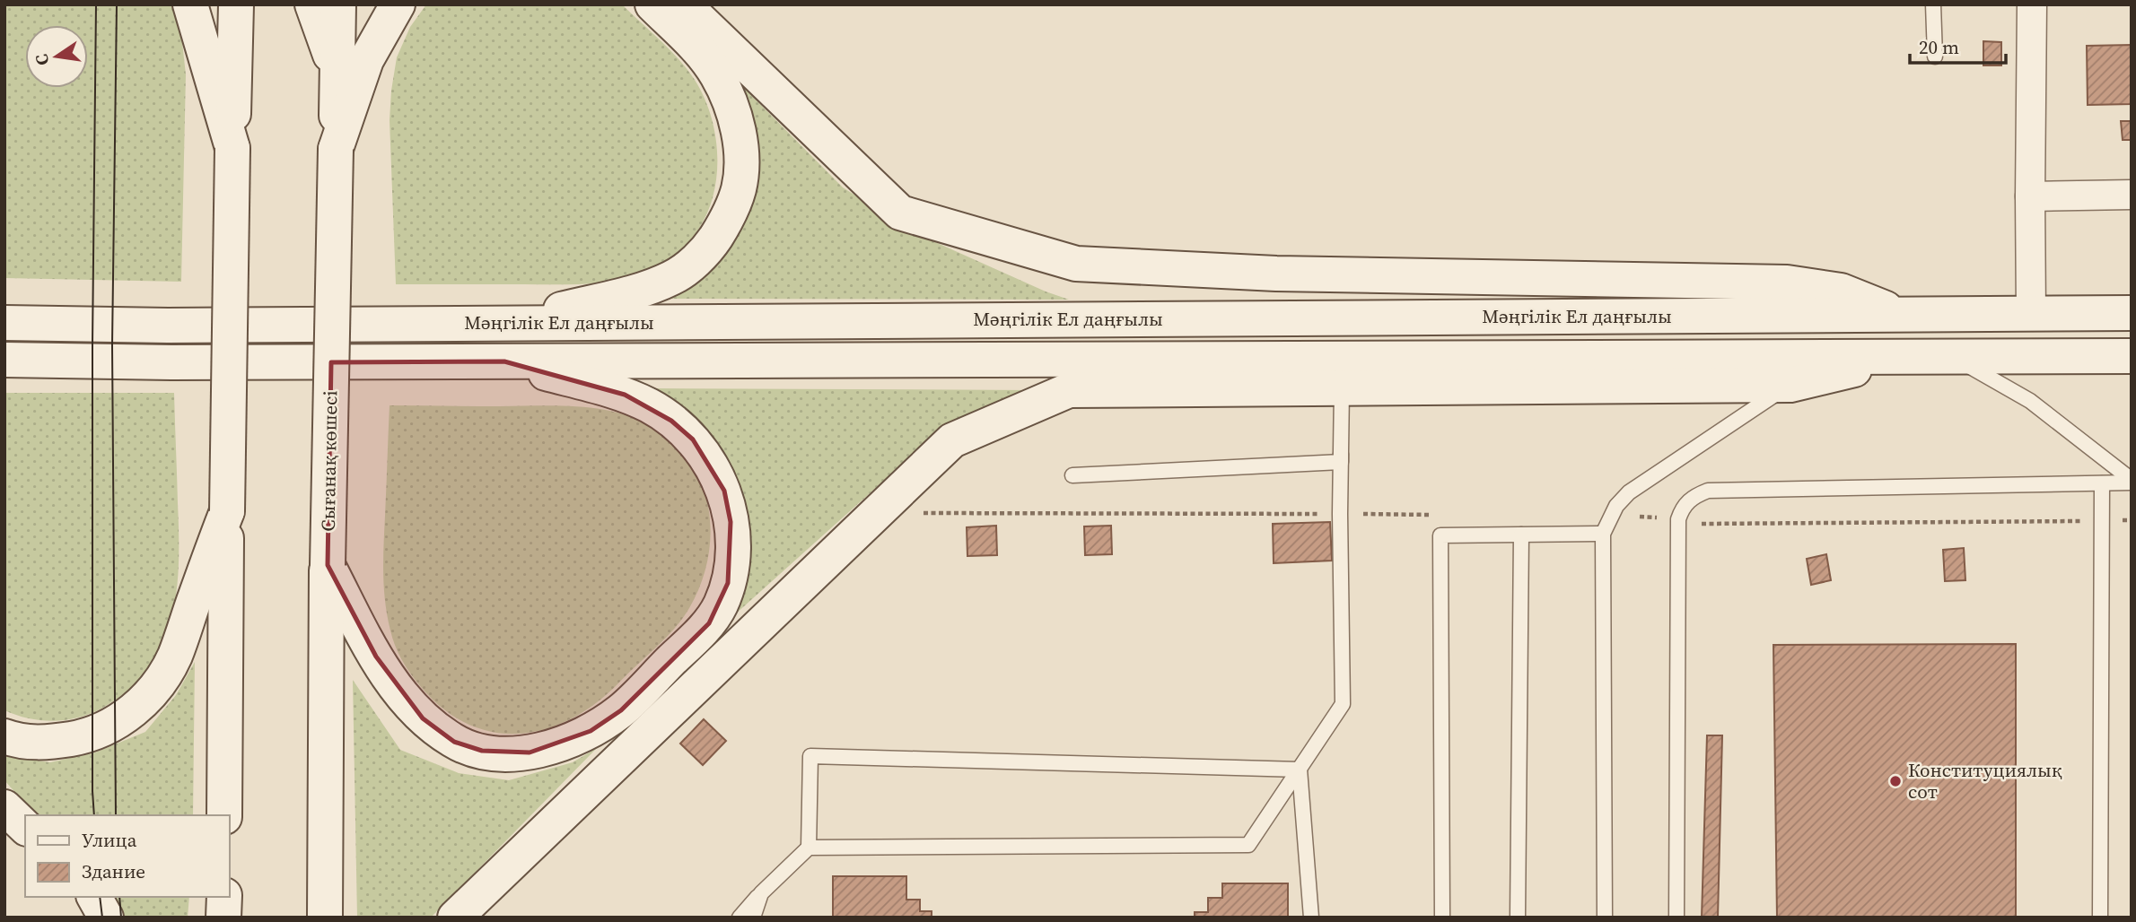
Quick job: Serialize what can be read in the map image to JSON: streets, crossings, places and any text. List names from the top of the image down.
{
  "streets": {
    "main road": ["Мәңгілік Ел даңғылы", "Сығанақ көшесі"]
  },
  "places": ["Конституциялық сот"],
  "legend": ["Улица", "Здание"],
  "scale_bar": "20 m",
  "north": "left"
}
